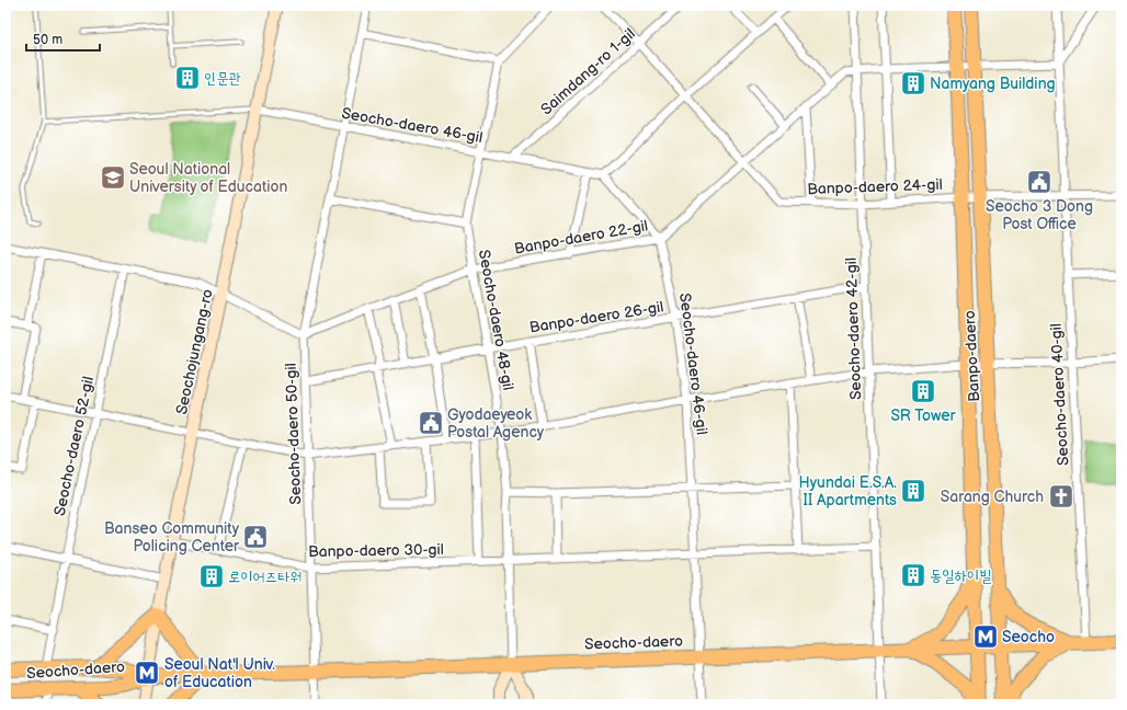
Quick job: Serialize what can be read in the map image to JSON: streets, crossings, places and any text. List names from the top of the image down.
{
  "streets": {
    "main road": ["Seochojungang-ro", "Banpo-daero", "Seocho-daero"],
    "street": [
      "Saimdang-ro 1-gil",
      "Seocho-daero 46-gil",
      "Banpo-daero 24-gil",
      "Banpo-daero 22-gil",
      "Banpo-daero 26-gil",
      "Seocho-daero 48-gil",
      "Seocho-daero 42-gil",
      "Seocho-daero 40-gil",
      "Seocho-daero 50-gil",
      "Seocho-daero 52-gil",
      "Banpo-daero 30-gil"
    ]
  },
  "crossings": [
    ["Saimdang-ro 1-gil", "Seocho-daero 46-gil"],
    ["Saimdang-ro 1-gil", "Banpo-daero 24-gil"],
    ["Seocho-daero 46-gil", "Banpo-daero 22-gil"],
    ["Seocho-daero 46-gil", "Banpo-daero 26-gil"],
    ["Seocho-daero 46-gil", "Seocho-daero 48-gil"],
    ["Seocho-daero 46-gil", "Seochojungang-ro"],
    ["Seocho-daero 46-gil", "Seocho-daero 50-gil"],
    ["Seocho-daero 46-gil", "Banpo-daero 30-gil"],
    ["Seocho-daero 46-gil", "Seocho-daero"],
    ["Banpo-daero 24-gil", "Banpo-daero 22-gil"],
    ["Banpo-daero 24-gil", "Seocho-daero 42-gil"],
    ["Banpo-daero 24-gil", "Banpo-daero"],
    ["Banpo-daero 24-gil", "Seocho-daero 40-gil"],
    ["Banpo-daero 22-gil", "Seocho-daero 48-gil"],
    ["Banpo-daero 22-gil", "Seocho-daero 42-gil"],
    ["Banpo-daero 22-gil", "Banpo-daero"],
    ["Banpo-daero 22-gil", "Seocho-daero 40-gil"],
    ["Banpo-daero 22-gil", "Seocho-daero 50-gil"],
    ["Banpo-daero 26-gil", "Seocho-daero 48-gil"],
    ["Banpo-daero 26-gil", "Seocho-daero 42-gil"],
    ["Banpo-daero 26-gil", "Seocho-daero 50-gil"],
    ["Seocho-daero 48-gil", "Banpo-daero 30-gil"],
    ["Seocho-daero 48-gil", "Seocho-daero"],
    ["Seocho-daero 42-gil", "Banpo-daero 30-gil"],
    ["Seocho-daero 42-gil", "Seocho-daero"],
    ["Seochojungang-ro", "Banpo-daero 30-gil"],
    ["Seochojungang-ro", "Seocho-daero"],
    ["Banpo-daero", "Seocho-daero"],
    ["Seocho-daero 40-gil", "Seocho-daero"],
    ["Seocho-daero 50-gil", "Banpo-daero 30-gil"],
    ["Seocho-daero 50-gil", "Seocho-daero"],
    ["Seocho-daero 52-gil", "Seocho-daero"]
  ],
  "places": {
    "building": [
      "인문관",
      "Namyang Building",
      "SR Tower",
      "Hyundai E.S.A. II Apartments",
      "동일하이빌",
      "로이어즈타워"
    ],
    "school or university": ["Seoul National University of Education"],
    "public building": ["Seocho 3 Dong Post Office", "Gyodaeyeok Postal Agency", "Banseo Community Policing Center"],
    "church": ["Sarang Church"],
    "metro station": ["Seocho", "Seoul Nat'l Univ. of Education"]
  },
  "scale_bar": "50 m"
}
